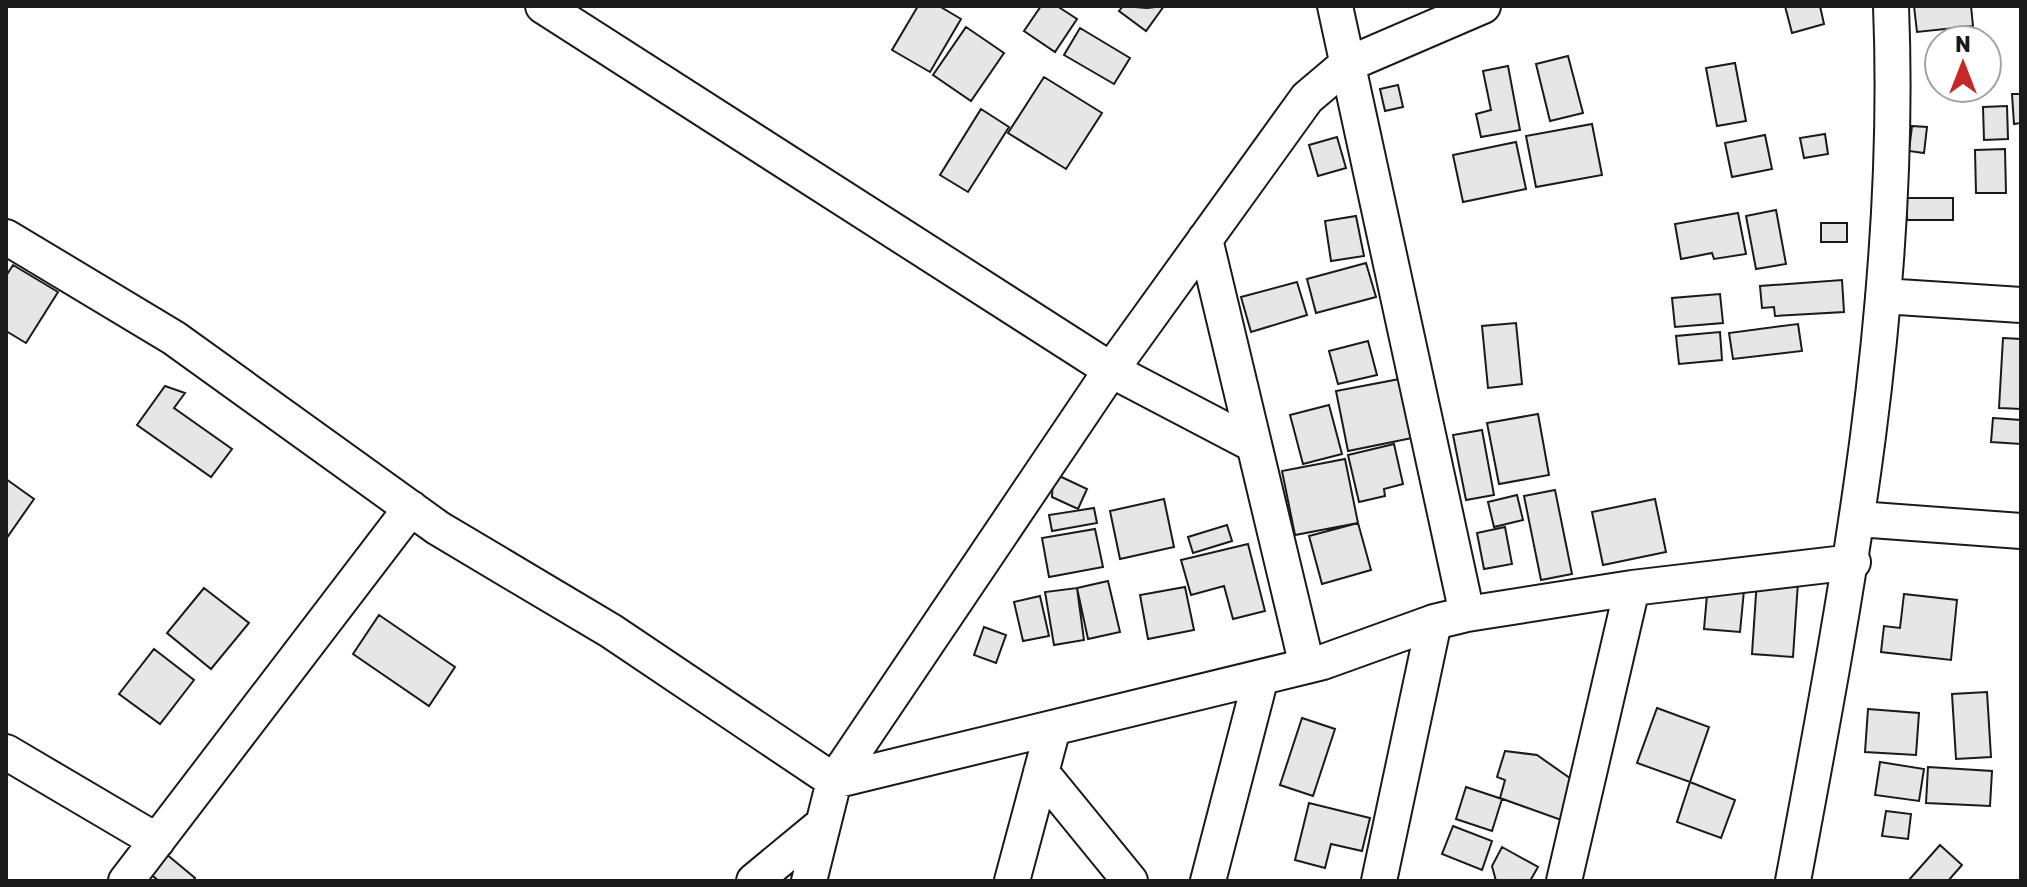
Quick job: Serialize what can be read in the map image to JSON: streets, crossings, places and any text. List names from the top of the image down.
{
  "north": "top"
}
